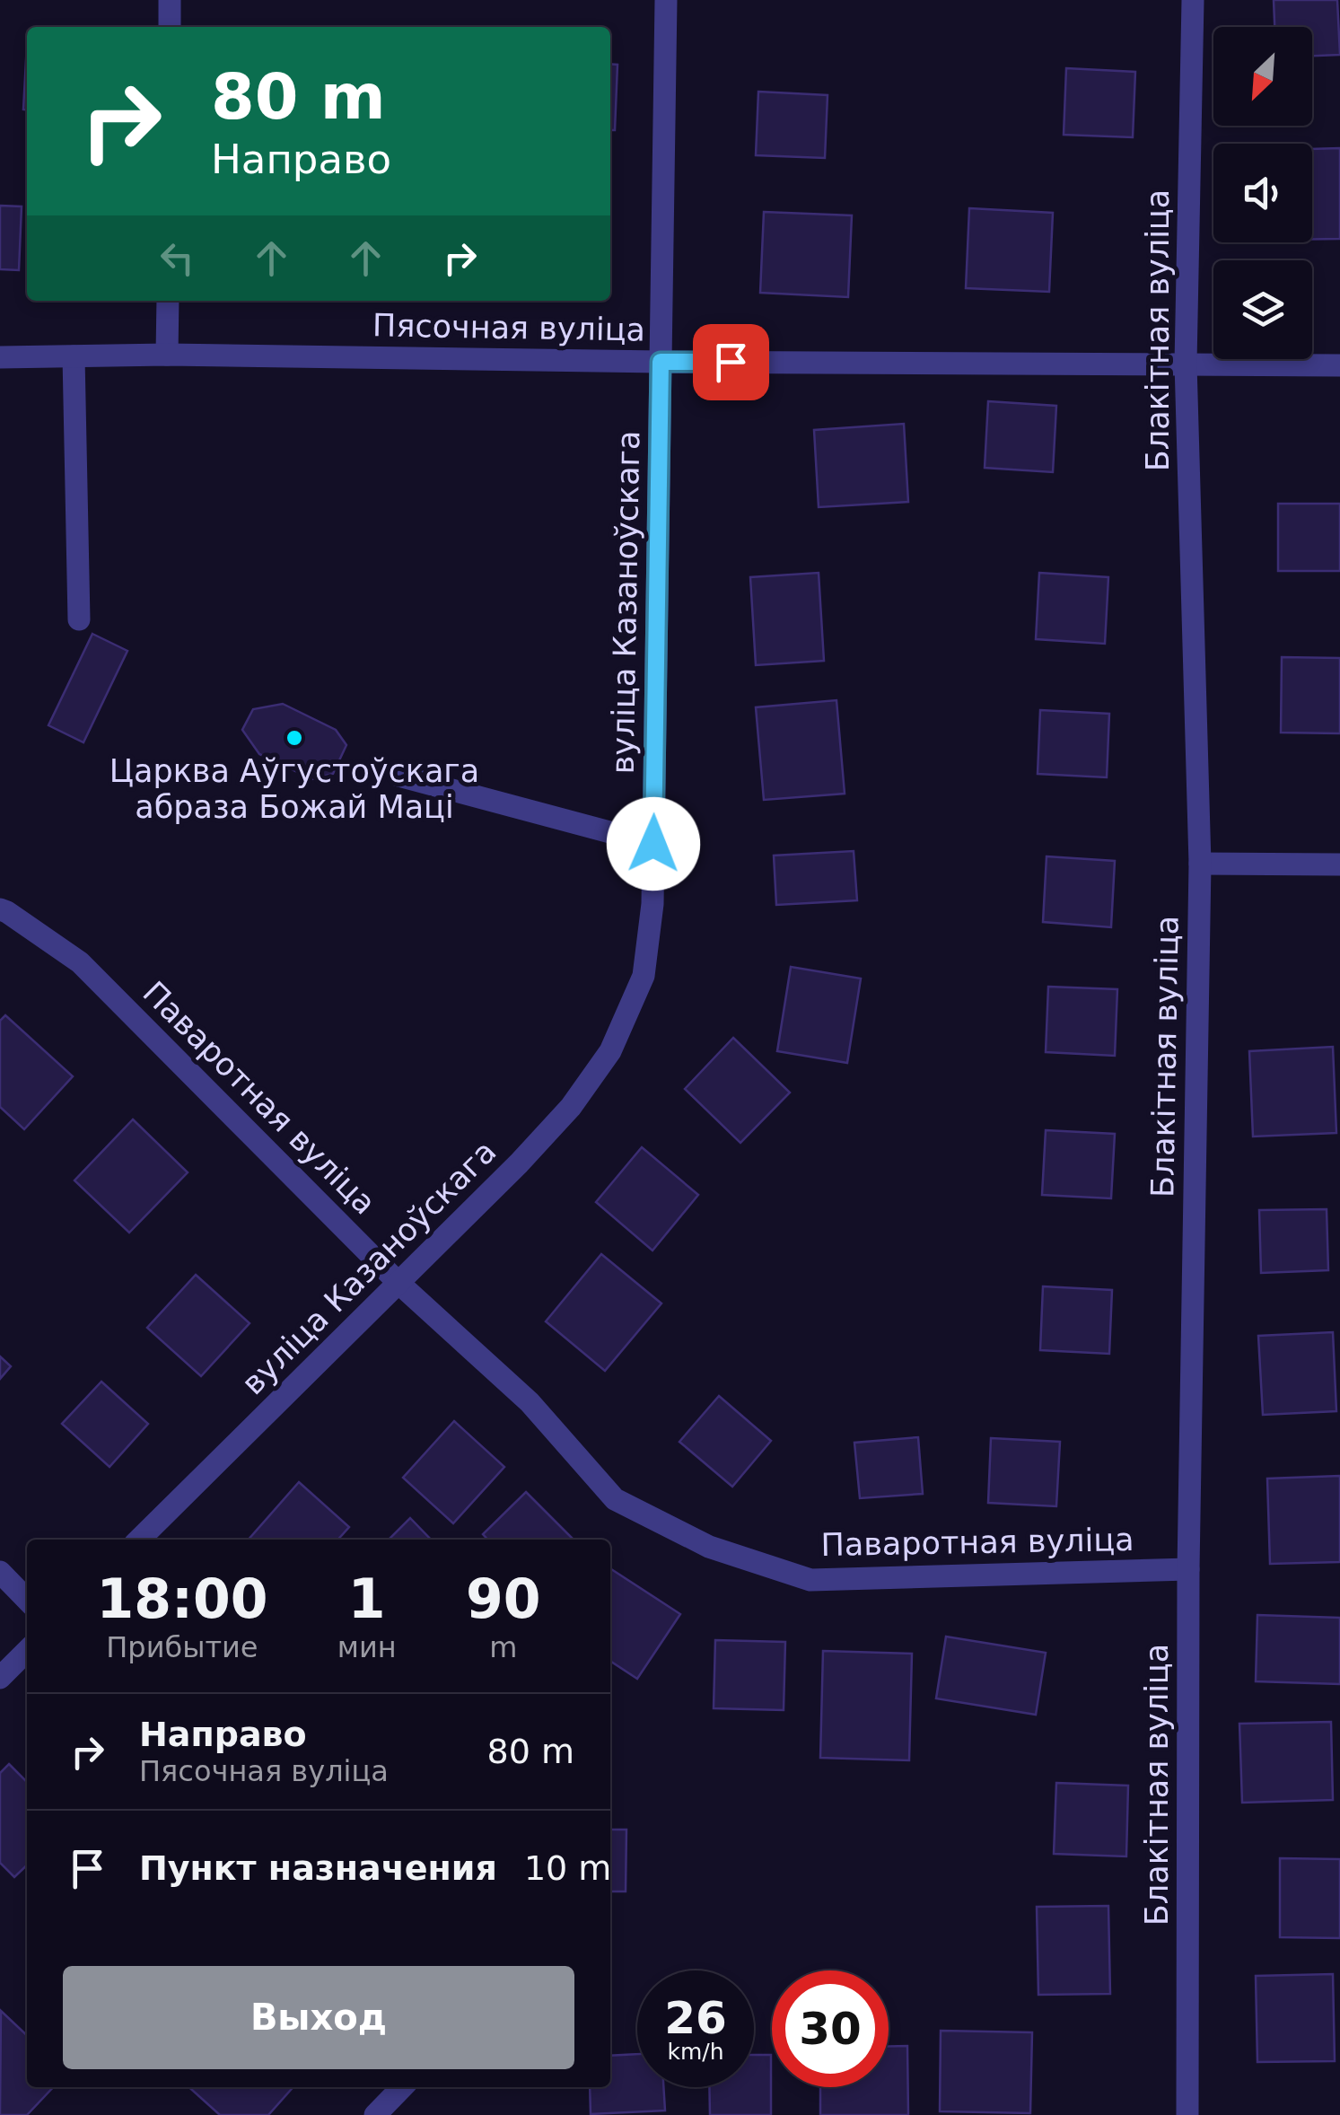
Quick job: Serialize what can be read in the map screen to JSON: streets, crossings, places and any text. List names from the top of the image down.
{
  "streets": {
    "street": [
      "Пясочная вуліца",
      "Блакітная вуліца",
      "вуліца Казаноўскага",
      "Паваротная вуліца"
    ]
  },
  "crossings": [
    ["Пясочная вуліца", "Блакітная вуліца"],
    ["Пясочная вуліца", "вуліца Казаноўскага"],
    ["Блакітная вуліца", "Паваротная вуліца"],
    ["вуліца Казаноўскага", "Паваротная вуліца"]
  ],
  "places": ["Царква Аўгустоўскага абраза Божай Маці"],
  "north": "bottom left",
  "page": {
    "turn": ["80 m", "Направо"],
    "eta": [
      "18:00",
      "Прибытие",
      "1",
      "мин",
      "90",
      "m"
    ],
    "list": [
      {
        "name": "Направо",
        "note": "Пясочная вуліца",
        "value": "80 m"
      },
      {
        "name": "Пункт назначения",
        "value": "10 m"
      }
    ],
    "buttons": "Выход",
    "speed": "26 km/h",
    "limit": "30"
  }
}
